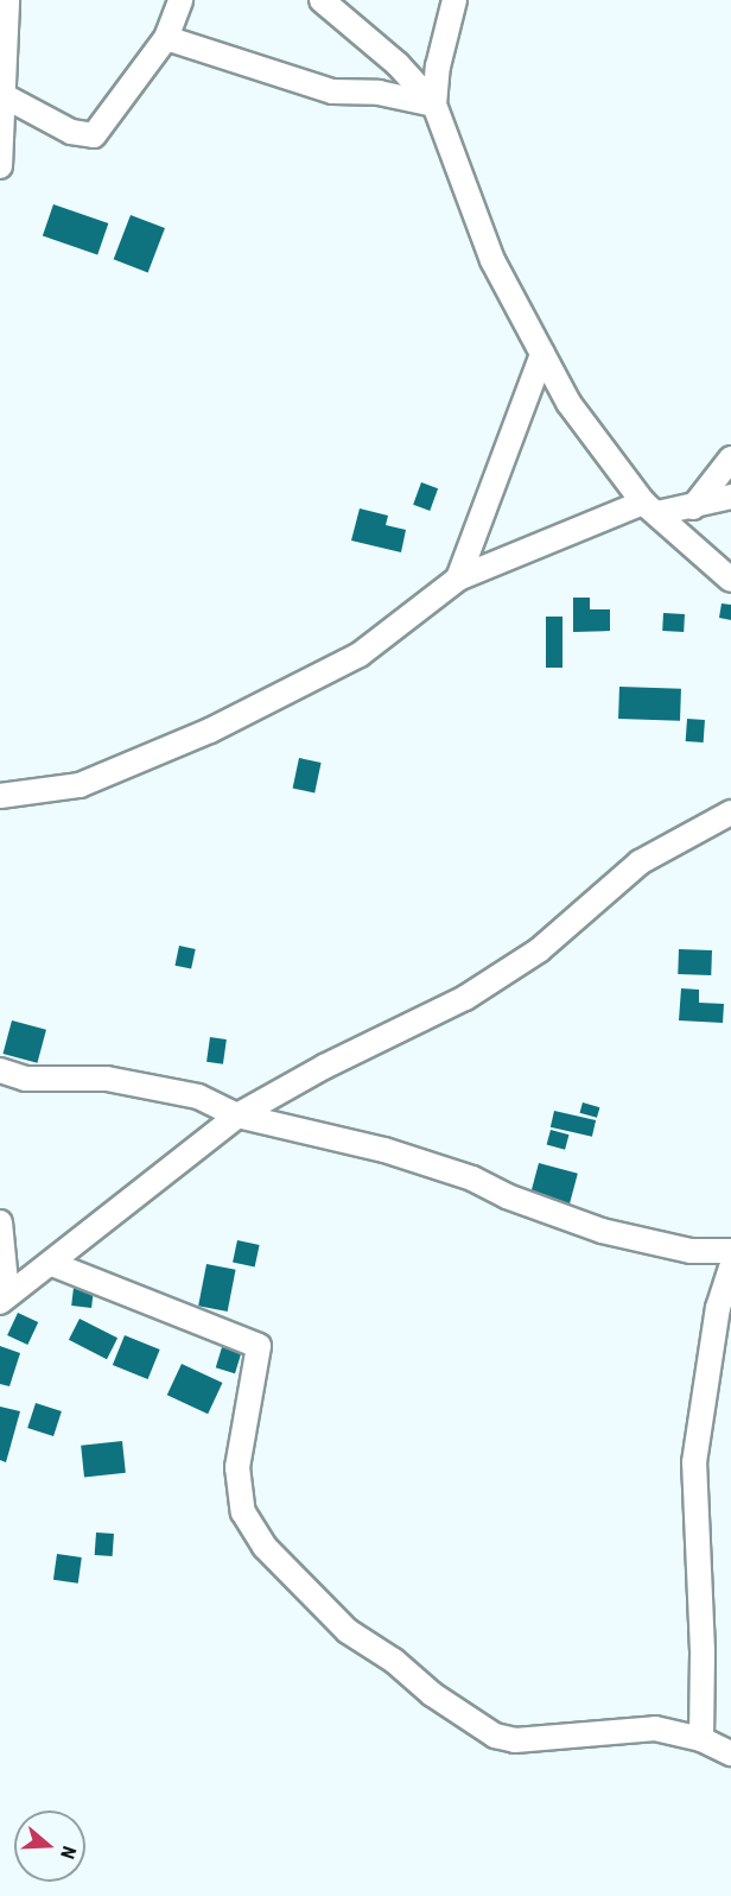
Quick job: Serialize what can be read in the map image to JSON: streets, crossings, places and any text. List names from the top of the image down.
{
  "north": "right"
}
